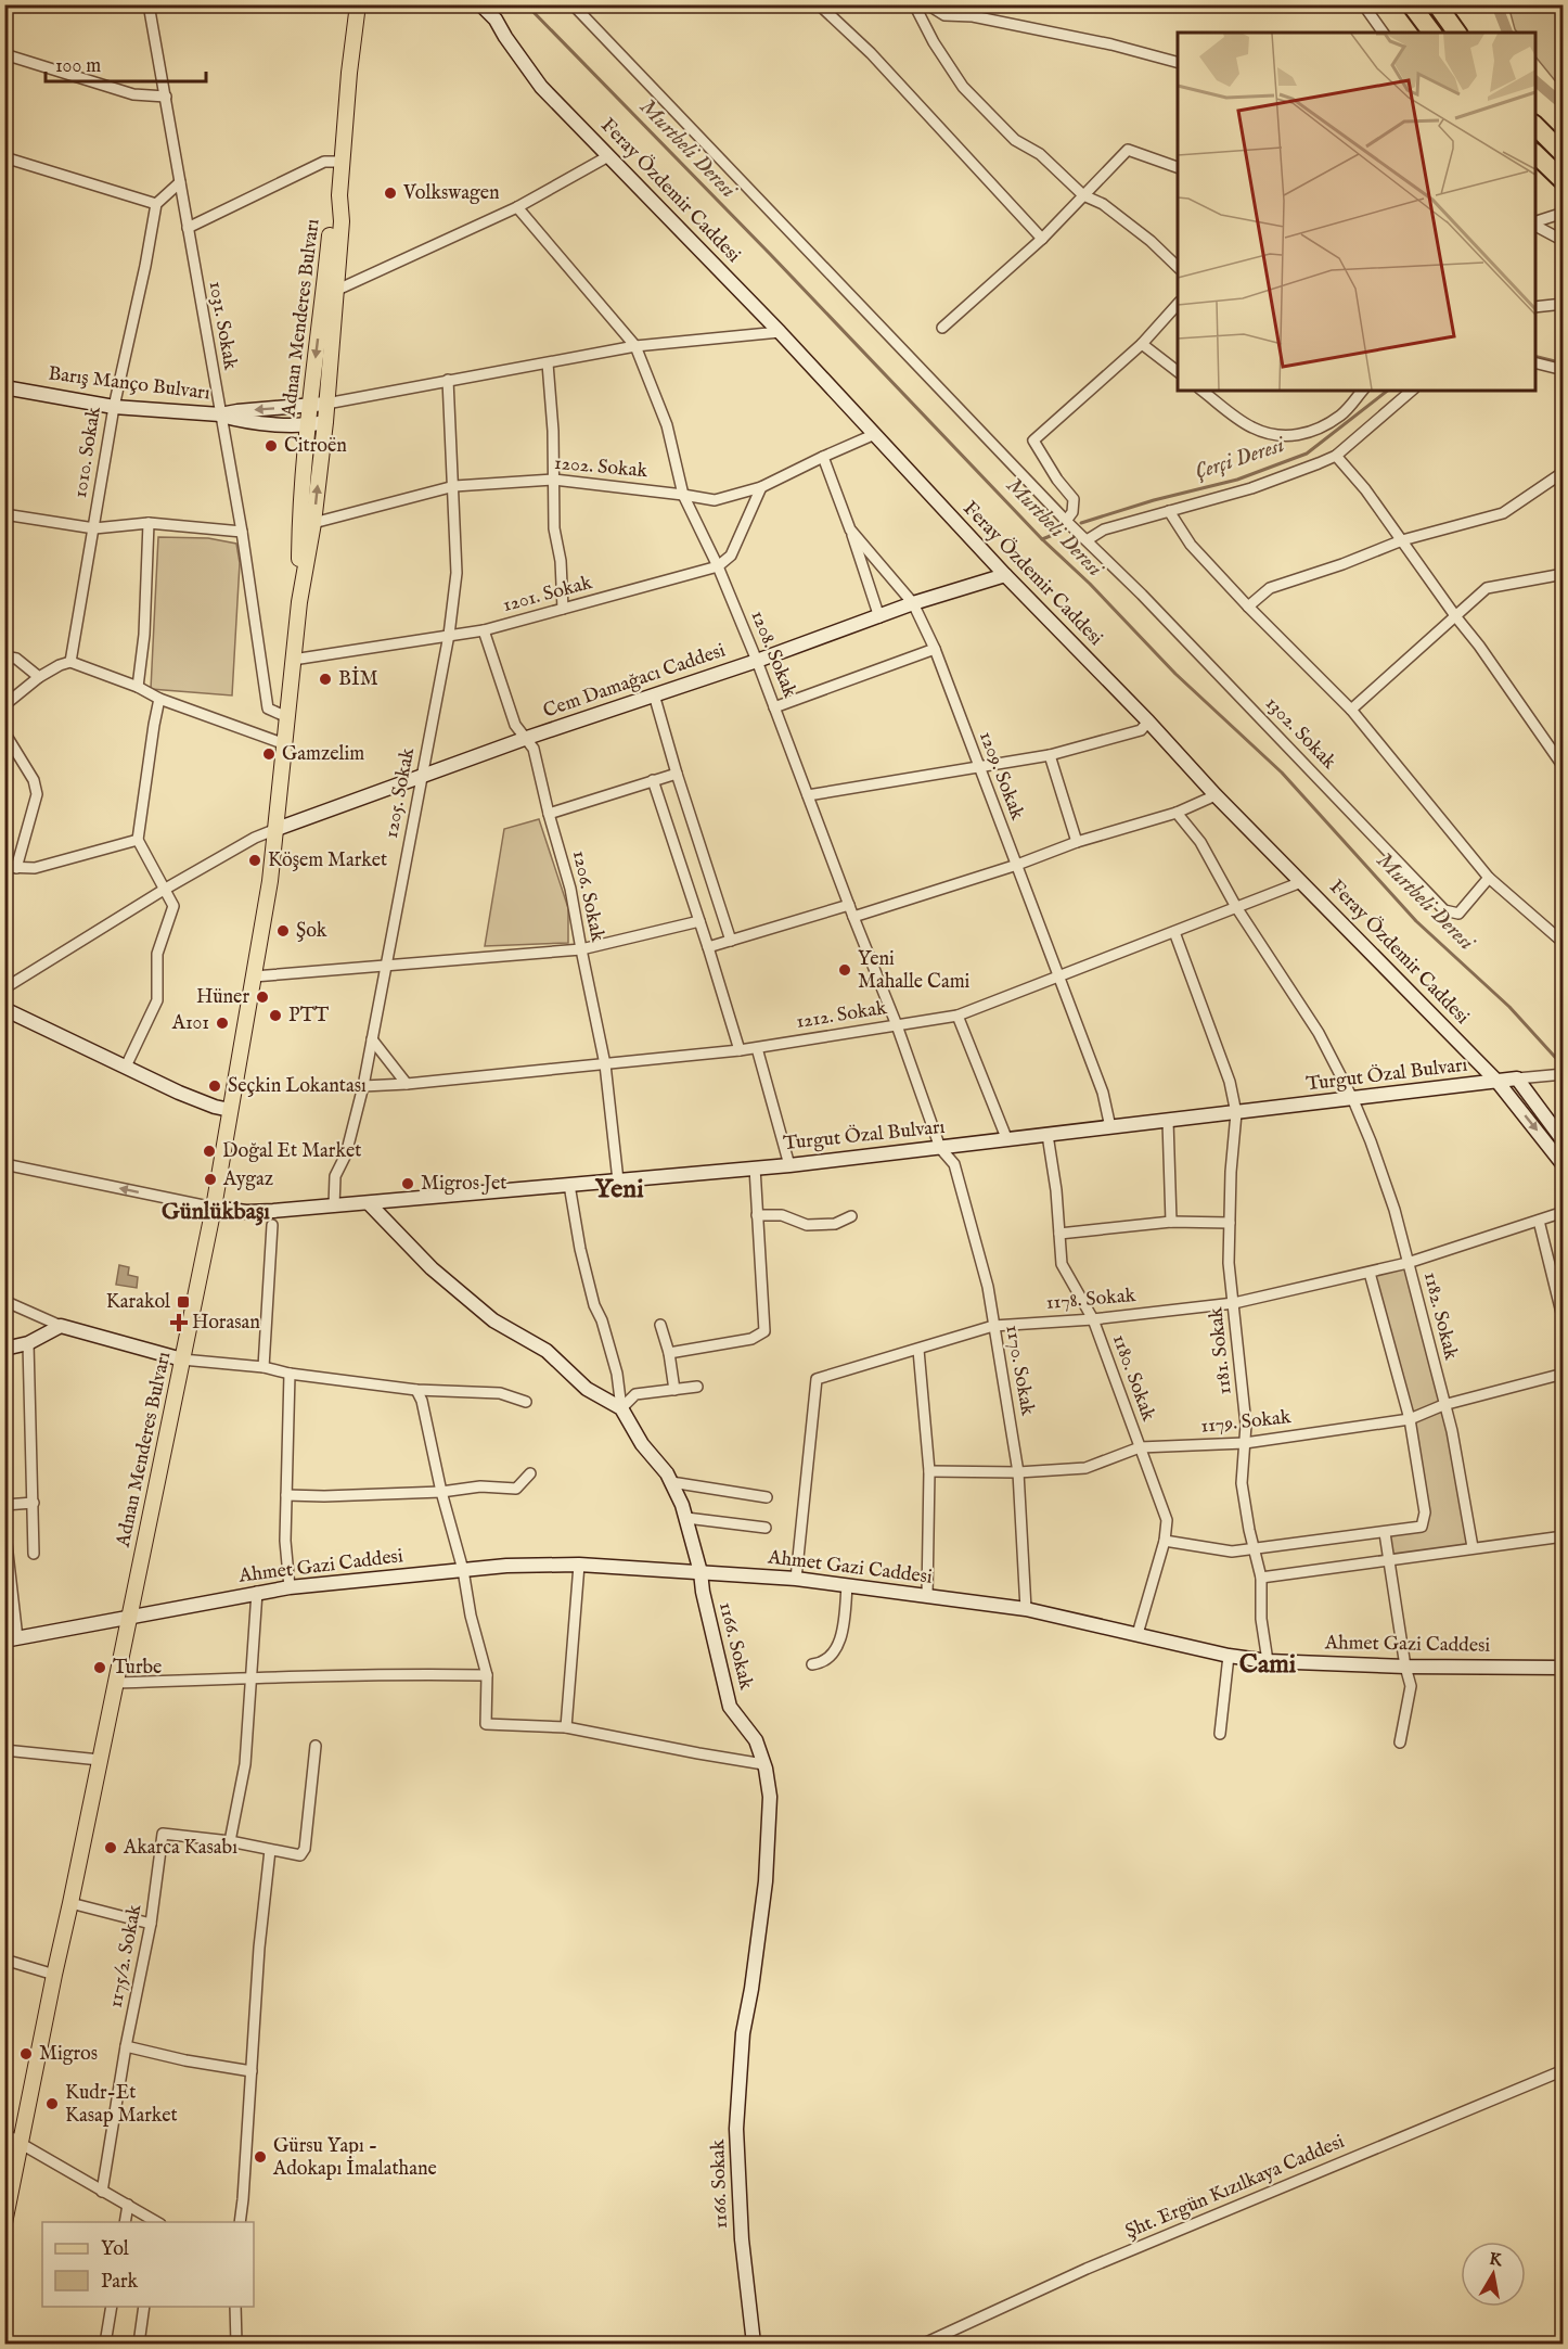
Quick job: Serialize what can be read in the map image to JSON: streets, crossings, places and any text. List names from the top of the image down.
{
  "streets": {
    "main road": ["Adnan Menderes Bulvarı"],
    "street": [
      "Feray Özdemir Caddesi",
      "1031. Sokak",
      "Barış Manço Bulvarı",
      "1010. Sokak",
      "1202. Sokak",
      "1201. Sokak",
      "1208. Sokak",
      "Cem Damağacı Caddesi",
      "1302. Sokak",
      "1209. Sokak",
      "1205. Sokak",
      "1206. Sokak",
      "1212. Sokak",
      "Turgut Özal Bulvarı",
      "1178. Sokak",
      "1182. Sokak",
      "1181. Sokak",
      "1170. Sokak",
      "1180. Sokak",
      "1179. Sokak",
      "Ahmet Gazi Caddesi",
      "1166. Sokak",
      "1175/2. Sokak",
      "Şht. Ergün Kızılkaya Caddesi"
    ]
  },
  "crossings": [
    ["Feray Özdemir Caddesi", "1202. Sokak"],
    ["Feray Özdemir Caddesi", "Cem Damağacı Caddesi"],
    ["Feray Özdemir Caddesi", "1212. Sokak"],
    ["Feray Özdemir Caddesi", "Turgut Özal Bulvarı"],
    ["Adnan Menderes Bulvarı", "1031. Sokak"],
    ["Adnan Menderes Bulvarı", "Barış Manço Bulvarı"],
    ["Adnan Menderes Bulvarı", "1202. Sokak"],
    ["Adnan Menderes Bulvarı", "1201. Sokak"],
    ["Adnan Menderes Bulvarı", "Cem Damağacı Caddesi"],
    ["Adnan Menderes Bulvarı", "Turgut Özal Bulvarı"],
    ["Adnan Menderes Bulvarı", "Ahmet Gazi Caddesi"],
    ["1031. Sokak", "Barış Manço Bulvarı"],
    ["Barış Manço Bulvarı", "1010. Sokak"],
    ["1202. Sokak", "1208. Sokak"],
    ["1202. Sokak", "1209. Sokak"],
    ["1202. Sokak", "1205. Sokak"],
    ["1201. Sokak", "1208. Sokak"],
    ["1201. Sokak", "1205. Sokak"],
    ["1201. Sokak", "1206. Sokak"],
    ["1208. Sokak", "Cem Damağacı Caddesi"],
    ["1208. Sokak", "1212. Sokak"],
    ["1208. Sokak", "Turgut Özal Bulvarı"],
    ["1208. Sokak", "1170. Sokak"],
    ["Cem Damağacı Caddesi", "1209. Sokak"],
    ["Cem Damağacı Caddesi", "1205. Sokak"],
    ["Cem Damağacı Caddesi", "1206. Sokak"],
    ["1209. Sokak", "1212. Sokak"],
    ["1209. Sokak", "Turgut Özal Bulvarı"],
    ["1205. Sokak", "1212. Sokak"],
    ["1205. Sokak", "Turgut Özal Bulvarı"],
    ["1206. Sokak", "1212. Sokak"],
    ["1206. Sokak", "Turgut Özal Bulvarı"],
    ["1212. Sokak", "1182. Sokak"],
    ["1212. Sokak", "1181. Sokak"],
    ["Turgut Özal Bulvarı", "1182. Sokak"],
    ["Turgut Özal Bulvarı", "1181. Sokak"],
    ["Turgut Özal Bulvarı", "1170. Sokak"],
    ["Turgut Özal Bulvarı", "1180. Sokak"],
    ["1178. Sokak", "1182. Sokak"],
    ["1178. Sokak", "1181. Sokak"],
    ["1178. Sokak", "1170. Sokak"],
    ["1178. Sokak", "1180. Sokak"],
    ["1178. Sokak", "Ahmet Gazi Caddesi"],
    ["1182. Sokak", "1179. Sokak"],
    ["1181. Sokak", "1179. Sokak"],
    ["1181. Sokak", "Ahmet Gazi Caddesi"],
    ["1170. Sokak", "1179. Sokak"],
    ["1170. Sokak", "Ahmet Gazi Caddesi"],
    ["1180. Sokak", "1179. Sokak"],
    ["1180. Sokak", "Ahmet Gazi Caddesi"],
    ["Ahmet Gazi Caddesi", "1166. Sokak"]
  ],
  "districts": ["Yeni", "Günlükbaşı", "Cami"],
  "water": ["Murtbeli Deresi", "Çerçi Deresi"],
  "places": {
    "other": [
      "Volkswagen",
      "Citroën",
      "BİM",
      "Gamzelim",
      "Köşem Market",
      "Şok",
      "Yeni Mahalle Cami",
      "Hüner",
      "PTT",
      "A101",
      "Seçkin Lokantası",
      "Doğal Et Market",
      "Aygaz",
      "Migros Jet",
      "Turbe",
      "Akarca Kasabı",
      "Migros",
      "Kudr-Et Kasap Market",
      "Gürsu Yapı - Adokapı İmalathane"
    ],
    "transit": ["Karakol"],
    "health": ["Horasan"]
  },
  "legend": ["Yol", "Park"],
  "scale_bar": "100 m",
  "north": "top"
}
